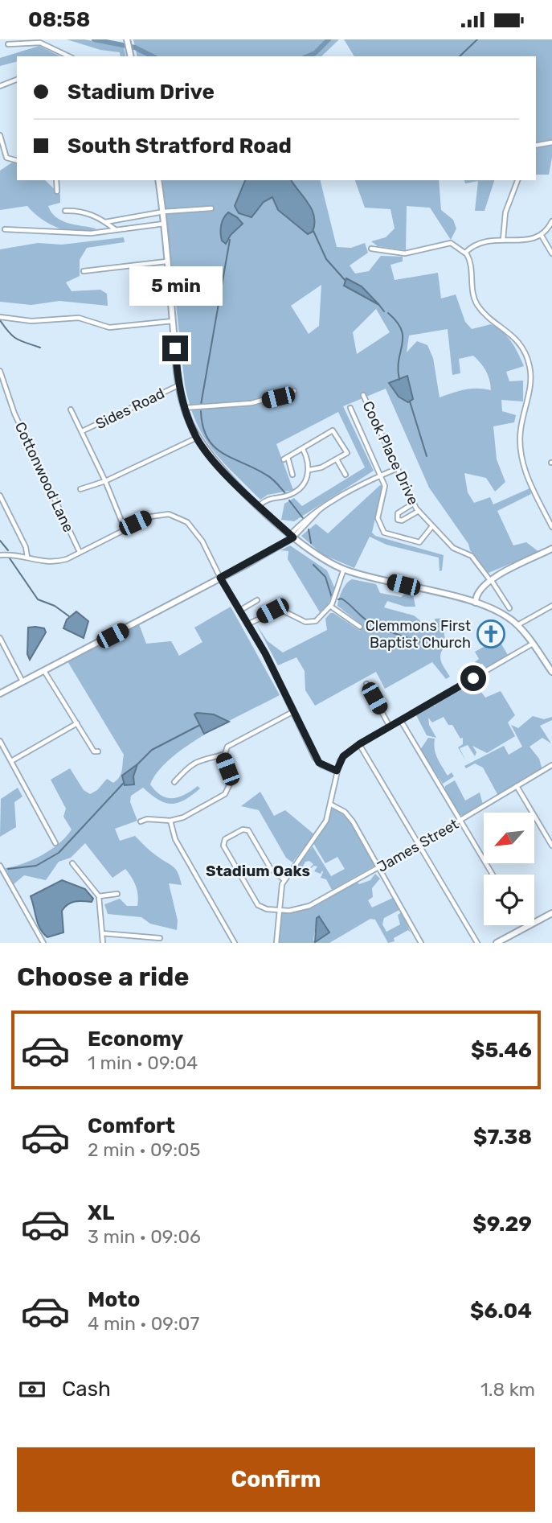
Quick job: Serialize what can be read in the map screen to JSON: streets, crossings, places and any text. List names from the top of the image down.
{
  "streets": {
    "street": [
      "Sides Road",
      "Cook Place Drive",
      "Cottonwood Lane",
      "James Street"
    ]
  },
  "districts": ["Stadium Oaks"],
  "places": {
    "church": ["Clemmons First Baptist Church"]
  },
  "north": "bottom left",
  "page": {
    "status": "08:58",
    "banner": ["Stadium Drive", "South Stratford Road"],
    "bubble": "5 min",
    "heading": "Choose a ride",
    "list": [
      {
        "name": "Economy",
        "note": "1 min · 09:04",
        "value": "$5.46"
      },
      {
        "name": "Comfort",
        "note": "2 min · 09:05",
        "value": "$7.38"
      },
      {
        "name": "XL",
        "note": "3 min · 09:06",
        "value": "$9.29"
      },
      {
        "name": "Moto",
        "note": "4 min · 09:07",
        "value": "$6.04"
      }
    ],
    "pay": ["Cash", "1.8 km"],
    "buttons": "Confirm"
  }
}
